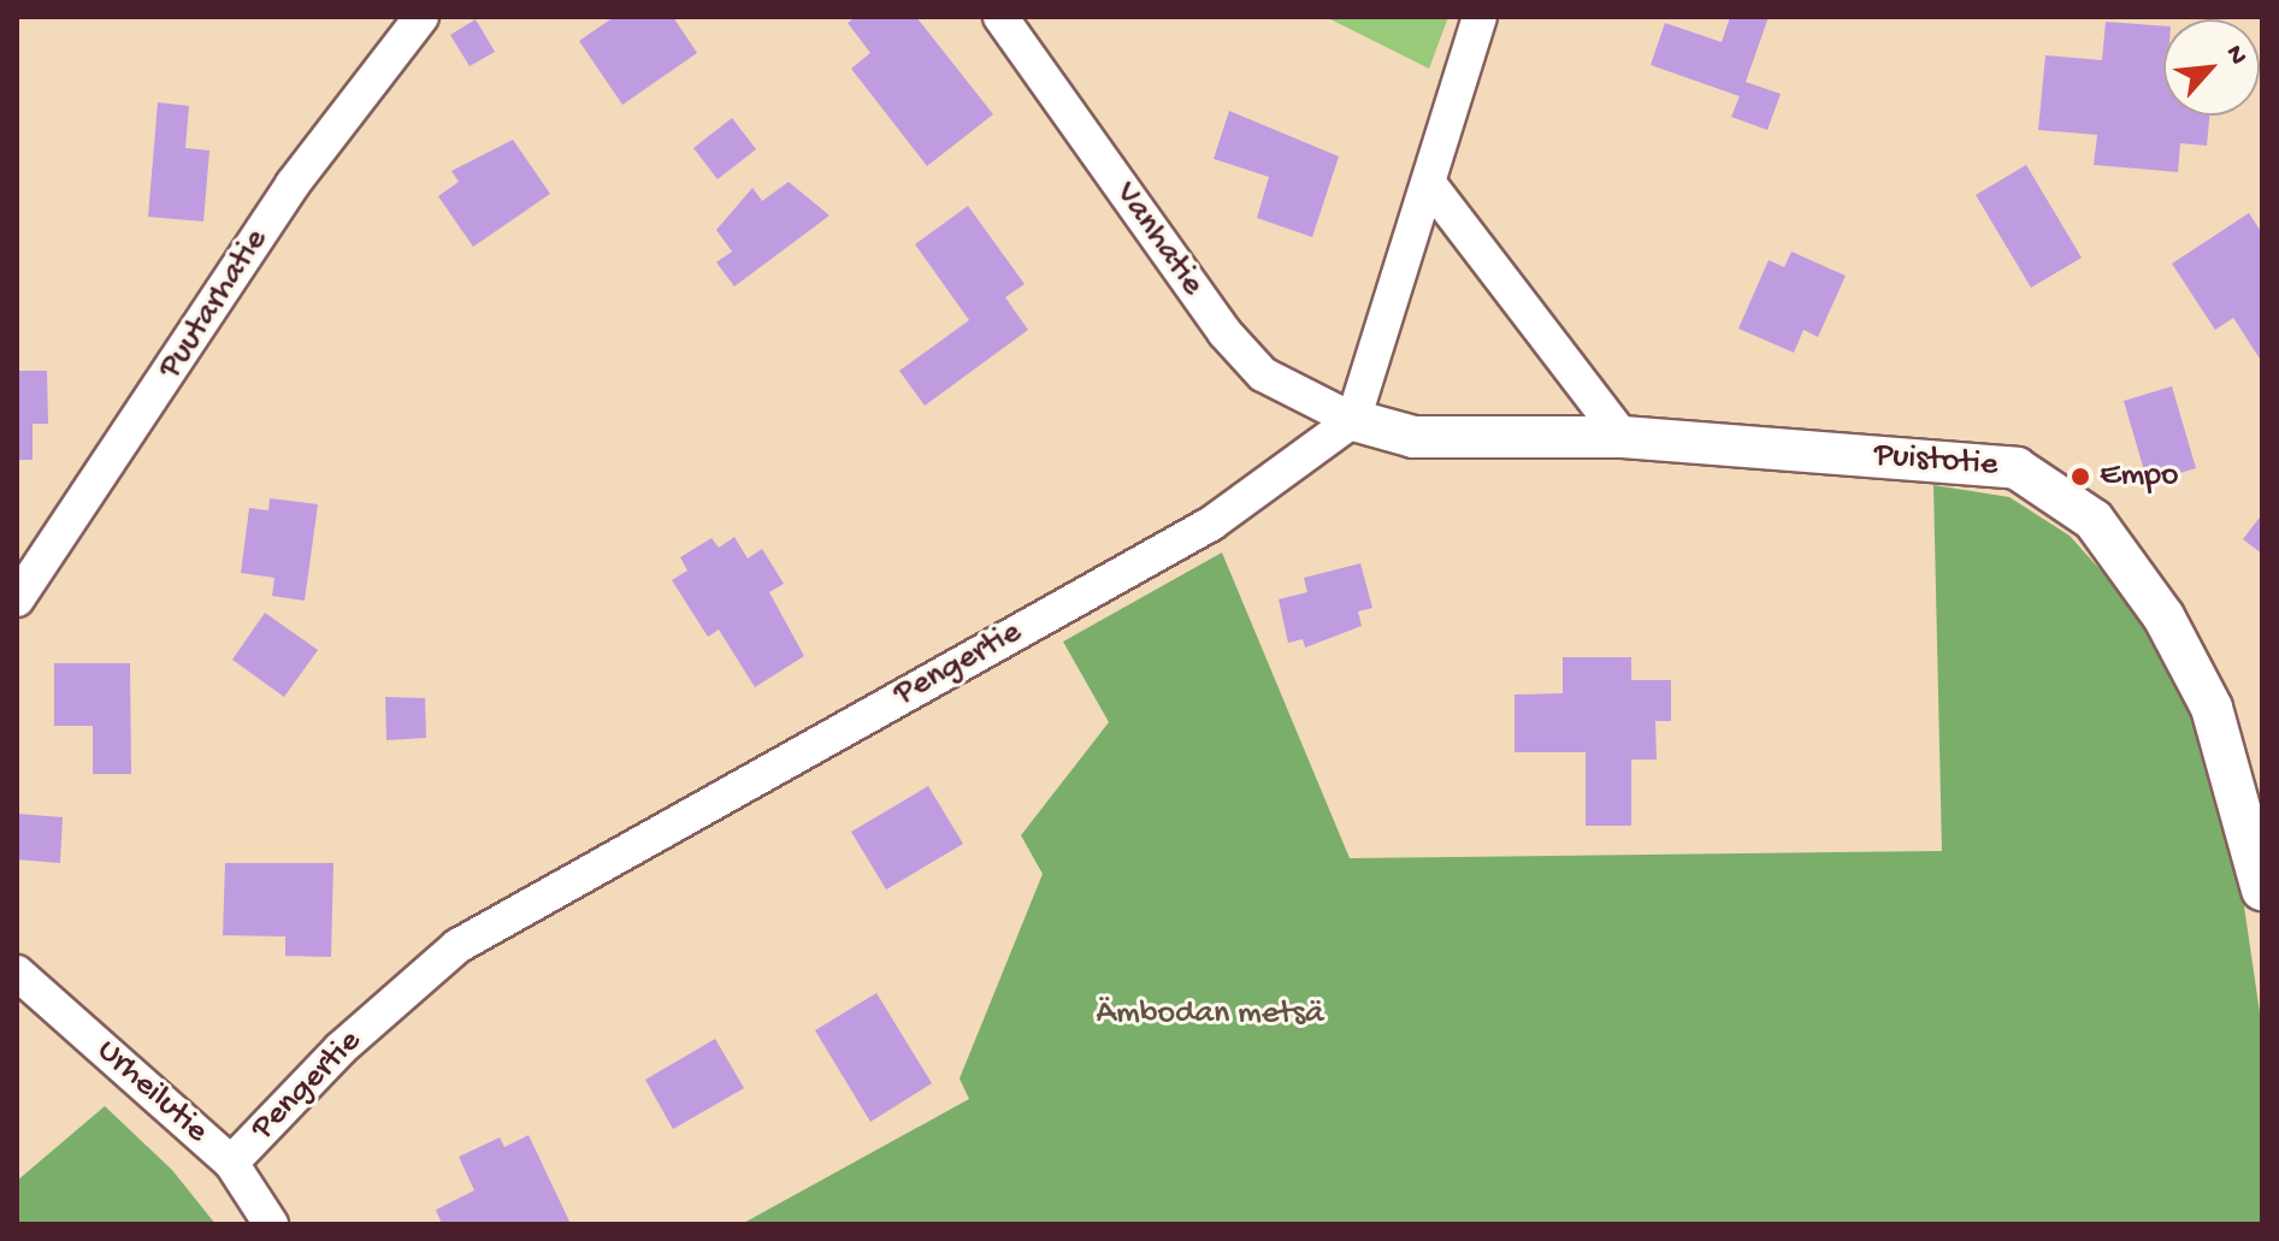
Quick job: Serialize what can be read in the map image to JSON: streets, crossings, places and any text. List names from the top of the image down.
{
  "streets": {
    "street": [
      "Vanhatie",
      "Puutarhatie",
      "Puistotie",
      "Pengertie",
      "Urheilutie"
    ]
  },
  "crossings": [
    ["Vanhatie", "Puistotie"],
    ["Vanhatie", "Pengertie"],
    ["Puistotie", "Pengertie"],
    ["Pengertie", "Urheilutie"]
  ],
  "parks": ["Ämbodan metsä"],
  "places": ["Empo"],
  "north": "top right"
}
